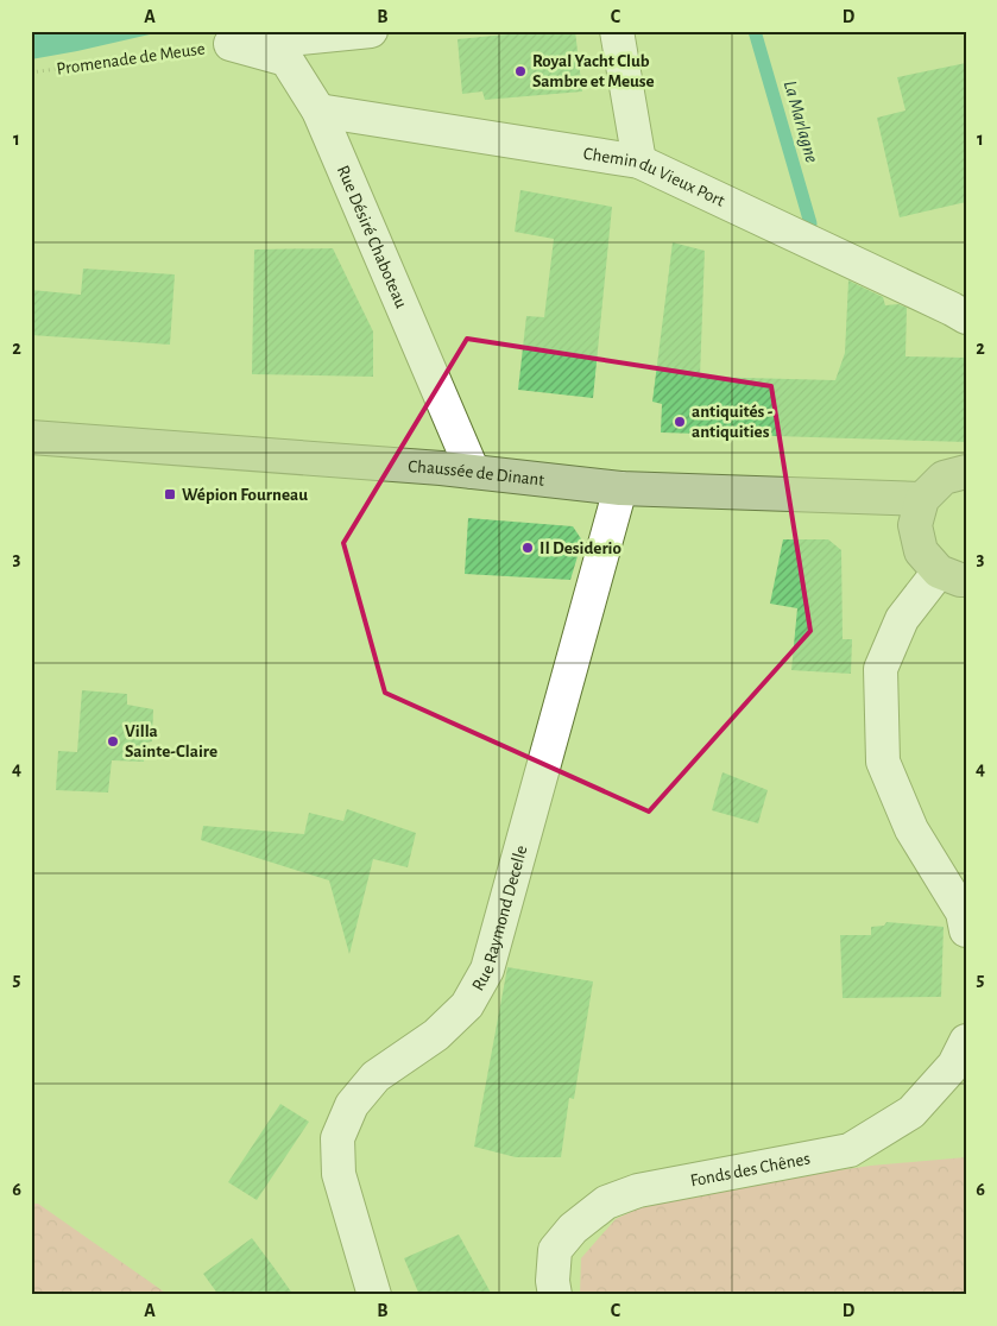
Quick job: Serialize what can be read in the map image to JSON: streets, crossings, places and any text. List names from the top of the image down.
{
  "streets": {
    "main road": ["Chaussée de Dinant"],
    "street": [
      "Promenade de Meuse",
      "Chemin du Vieux Port",
      "Rue Désiré Chaboteau",
      "Rue Raymond Decelle",
      "Fonds des Chênes"
    ]
  },
  "crossings": [
    ["Promenade de Meuse", "Rue Désiré Chaboteau"],
    ["Chemin du Vieux Port", "Rue Désiré Chaboteau"],
    ["Rue Désiré Chaboteau", "Chaussée de Dinant"],
    ["Chaussée de Dinant", "Rue Raymond Decelle"]
  ],
  "water": ["La Marlagne"],
  "places": {
    "other": [
      "Royal Yacht Club Sambre et Meuse",
      "antiquités - antiquities",
      "Il Desiderio",
      "Villa Sainte-Claire"
    ],
    "transit": ["Wépion Fourneau"]
  },
  "grid": {
    "columns": [
      "A",
      "B",
      "C",
      "D"
    ],
    "rows": [
      "1",
      "2",
      "3",
      "4",
      "5",
      "6"
    ]
  }
}
